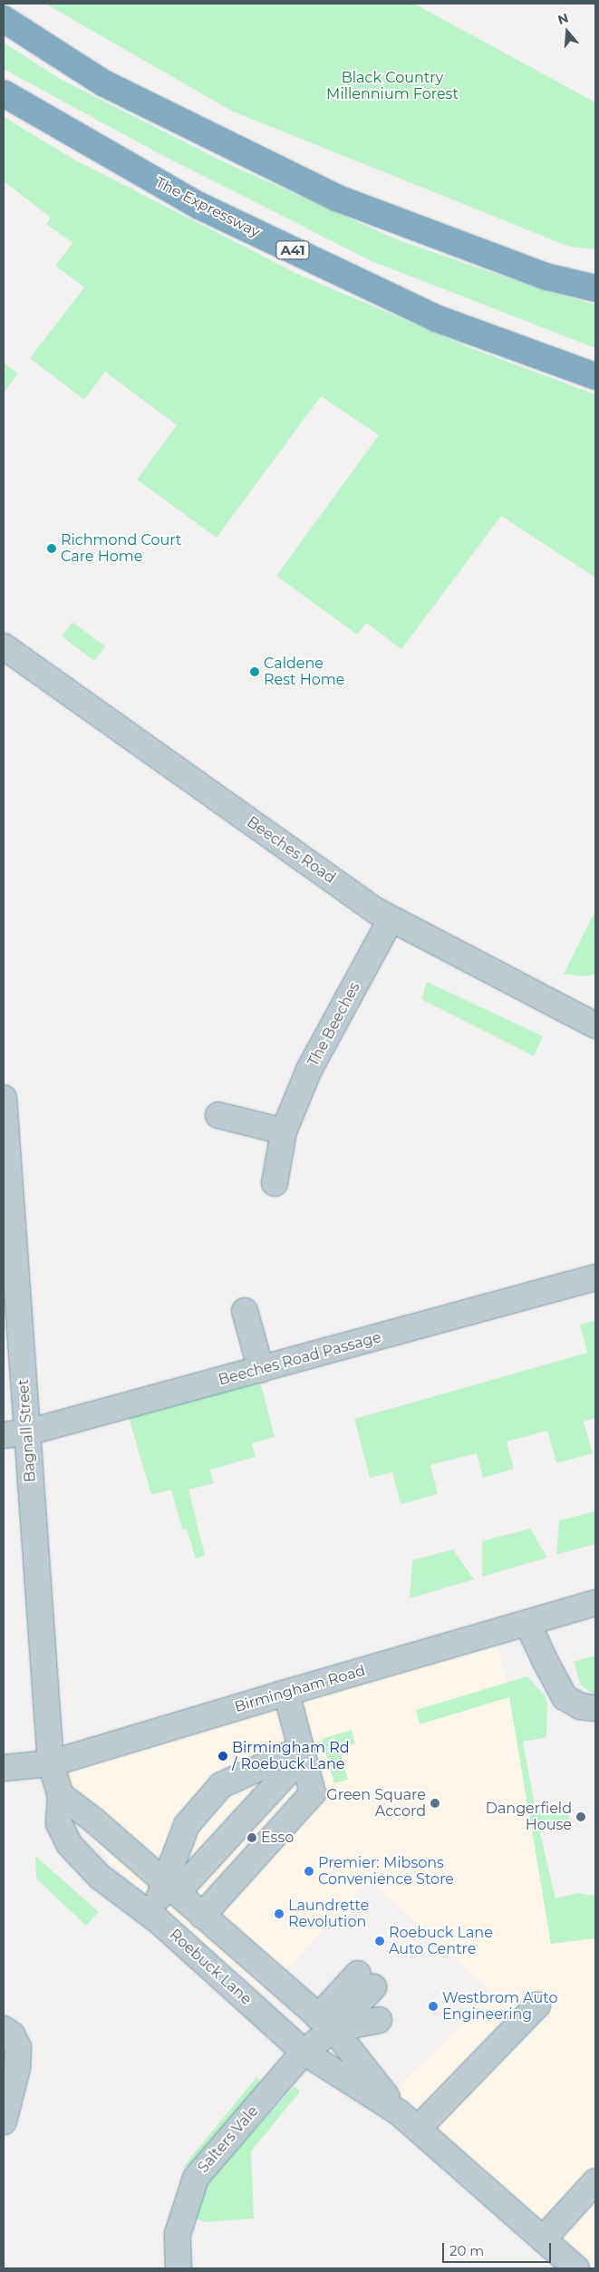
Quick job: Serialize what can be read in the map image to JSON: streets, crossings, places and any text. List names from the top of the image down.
{
  "streets": {
    "highway": ["The Expressway", "A41"],
    "street": [
      "Beeches Road",
      "The Beeches",
      "Beeches Road Passage",
      "Bagnall Street",
      "Birmingham Road",
      "Roebuck Lane",
      "Salters Vale"
    ]
  },
  "crossings": [
    ["Beeches Road", "The Beeches"],
    ["Beeches Road Passage", "Bagnall Street"],
    ["Bagnall Street", "Birmingham Road"],
    ["Bagnall Street", "Roebuck Lane"],
    ["Birmingham Road", "Roebuck Lane"],
    ["Roebuck Lane", "Salters Vale"]
  ],
  "parks": ["Black Country Millennium Forest"],
  "places": [
    "Richmond Court Care Home",
    "Caldene Rest Home",
    "Birmingham Rd / Roebuck Lane",
    "Green Square Accord",
    "Dangerfield House",
    "Esso",
    "Premier: Mibsons Convenience Store",
    "Laundrette Revolution",
    "Roebuck Lane Auto Centre",
    "Westbrom Auto Engineering"
  ],
  "scale_bar": "20 m",
  "north": "top"
}
